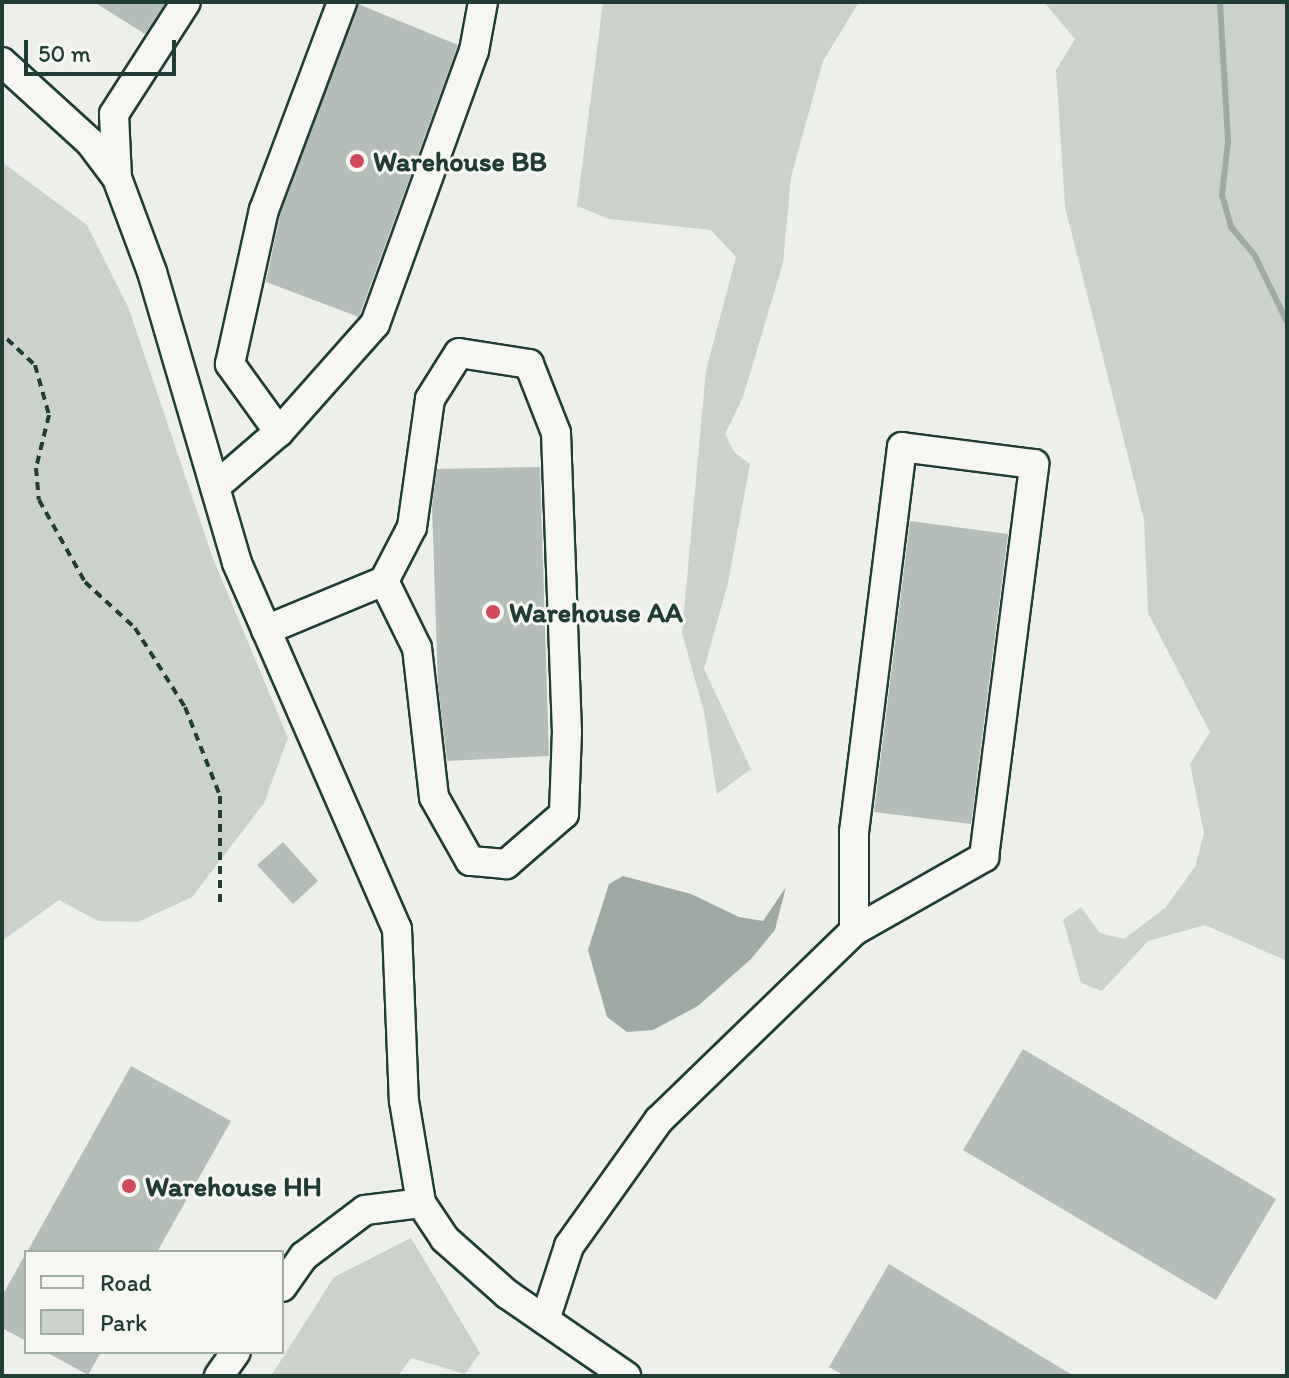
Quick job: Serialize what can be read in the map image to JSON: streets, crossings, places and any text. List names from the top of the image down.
{
  "places": ["Warehouse BB", "Warehouse AA", "Warehouse HH"],
  "legend": ["Road", "Park"],
  "scale_bar": "50 m"
}
